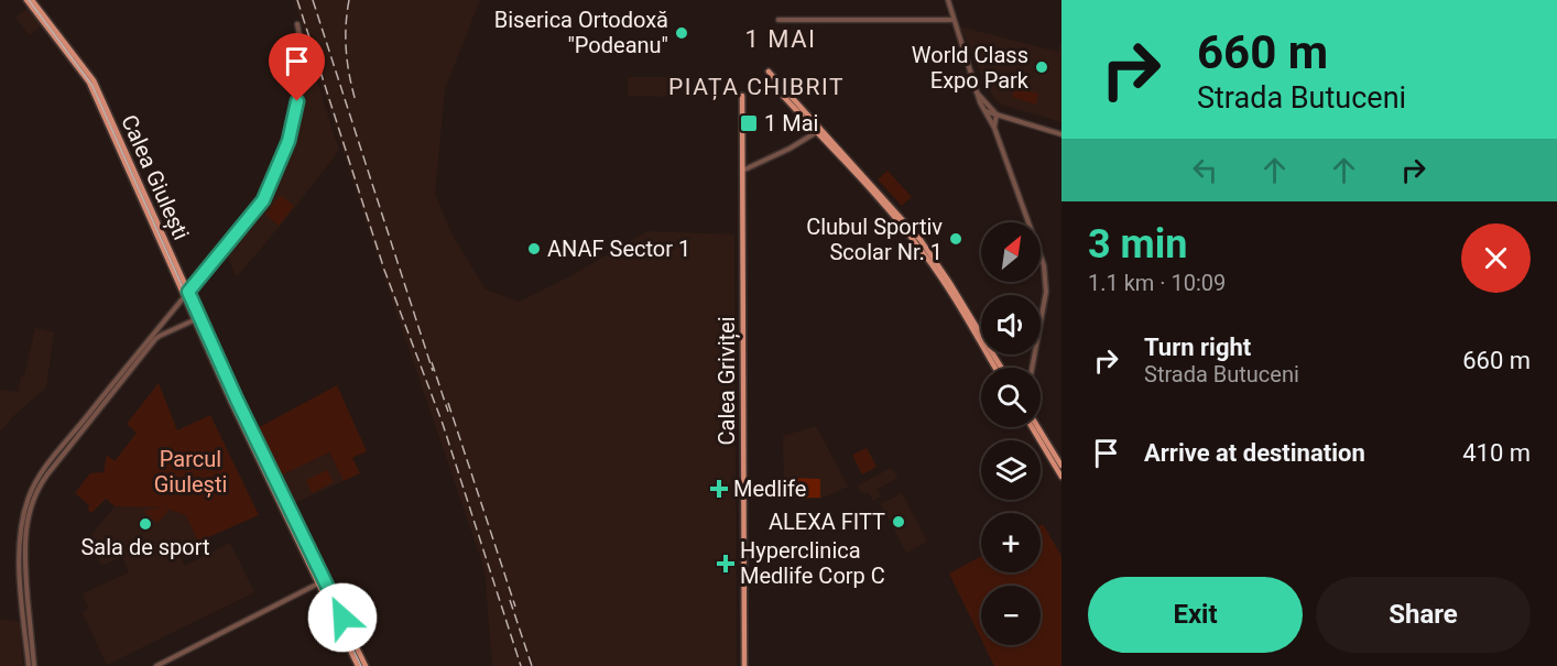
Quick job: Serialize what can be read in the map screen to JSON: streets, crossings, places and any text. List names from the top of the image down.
{
  "streets": {
    "main road": ["Calea Giulești", "Calea Griviței"]
  },
  "districts": ["1 MAI", "PIAȚA CHIBRIT"],
  "parks": ["Parcul Giulești"],
  "places": {
    "other": [
      "Biserica Ortodoxă \"Podeanu\"",
      "World Class Expo Park",
      "Clubul Sportiv Scolar Nr. 1",
      "ANAF Sector 1",
      "ALEXA FITT",
      "Sala de sport"
    ],
    "transit": ["1 Mai"],
    "health": ["Medlife", "Hyperclinica Medlife Corp C"]
  },
  "north": "top right",
  "page": {
    "turn": ["660 m", "Strada Butuceni"],
    "heading": ["3 min", "1.1 km · 10:09"],
    "map_buttons": ["+", "−"],
    "list": [
      {
        "name": "Turn right",
        "note": "Strada Butuceni",
        "value": "660 m"
      },
      {
        "name": "Arrive at destination",
        "value": "410 m"
      }
    ],
    "buttons": ["Exit", "Share"]
  }
}
